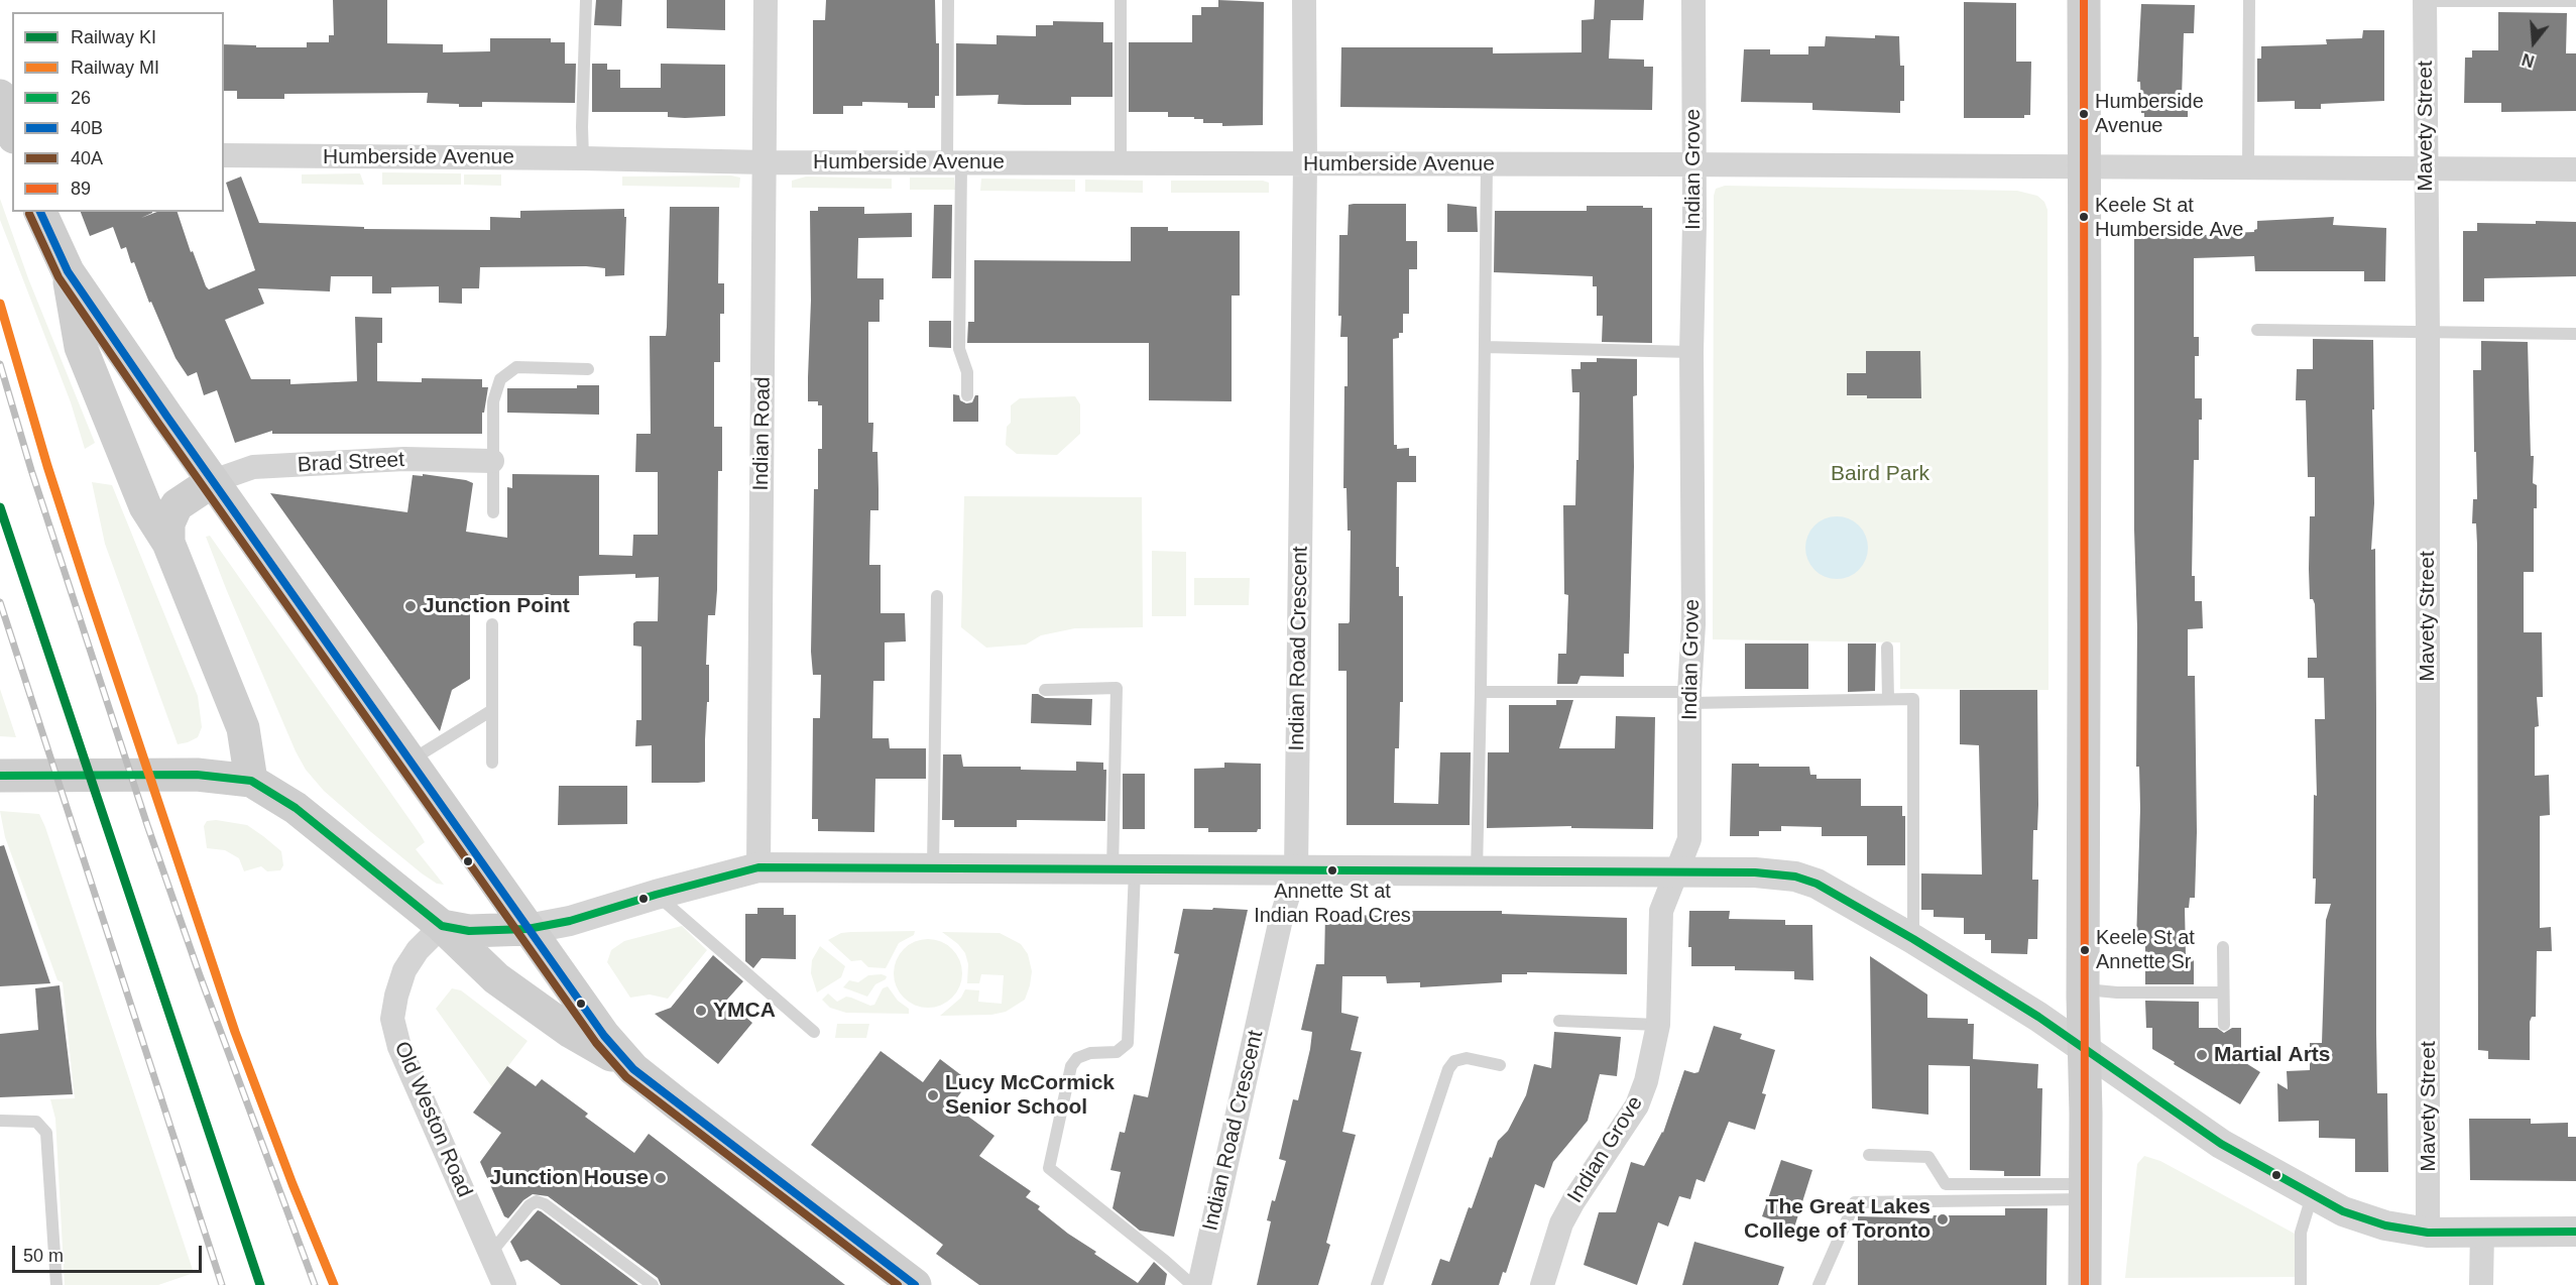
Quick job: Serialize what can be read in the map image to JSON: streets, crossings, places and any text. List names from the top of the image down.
{
  "streets": {
    "street": [
      "Mavety Street",
      "Humberside Avenue",
      "Indian Grove",
      "Indian Road",
      "Brad Street",
      "Indian Road Crescent",
      "Old Weston Road"
    ]
  },
  "crossings": [
    ["Mavety Street", "Humberside Avenue"],
    ["Humberside Avenue", "Indian Grove"],
    ["Humberside Avenue", "Indian Road"],
    ["Humberside Avenue", "Indian Road Crescent"]
  ],
  "parks": ["Baird Park"],
  "places": [
    "Humberside Avenue",
    "Keele St at Humberside Ave",
    "Junction Point",
    "Annette St at Indian Road Cres",
    "Keele St at Annette Sr",
    "YMCA",
    "Martial Arts",
    "Lucy McCormick Senior School",
    "Junction House",
    "The Great Lakes College of Toronto"
  ],
  "lines": [
    "transit line 89",
    "transit line 40B",
    "transit line 40A",
    "rail line MI",
    "rail line KI",
    "transit line 26"
  ],
  "legend": [
    "Railway KI",
    "Railway MI",
    "26",
    "40B",
    "40A",
    "89"
  ],
  "scale_bar": "50 m",
  "north": "bottom"
}
